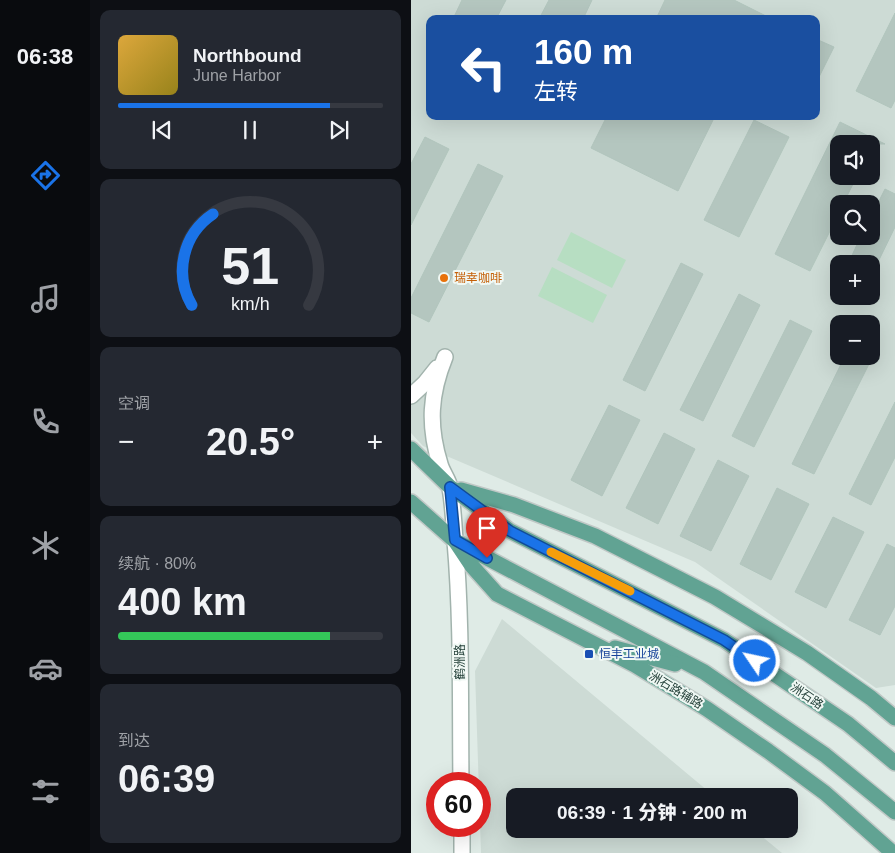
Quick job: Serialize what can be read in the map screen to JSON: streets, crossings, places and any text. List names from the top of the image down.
{
  "streets": {
    "main road": ["洲石路辅路", "洲石路"],
    "street": ["鹤洲路"]
  },
  "crossings": [
    ["鹤洲路", "洲石路辅路"],
    ["鹤洲路", "洲石路"]
  ],
  "places": {
    "other": ["瑞幸咖啡"],
    "transit": ["恒丰工业城"]
  },
  "page": {
    "tabs": "06:38",
    "turn": ["160 m", "左转"],
    "song": ["Northbound", "June Harbor"],
    "map_buttons": ["+", "−"],
    "tile": [
      "空调",
      ["续航 · 80%", "400 km"],
      ["到达", "06:39"]
    ],
    "heat": ["−", "20.5°", "+"],
    "limit": "60",
    "trip": "06:39 · 1 分钟 · 200 m",
    "gauge": ["51", "km/h"]
  }
}
